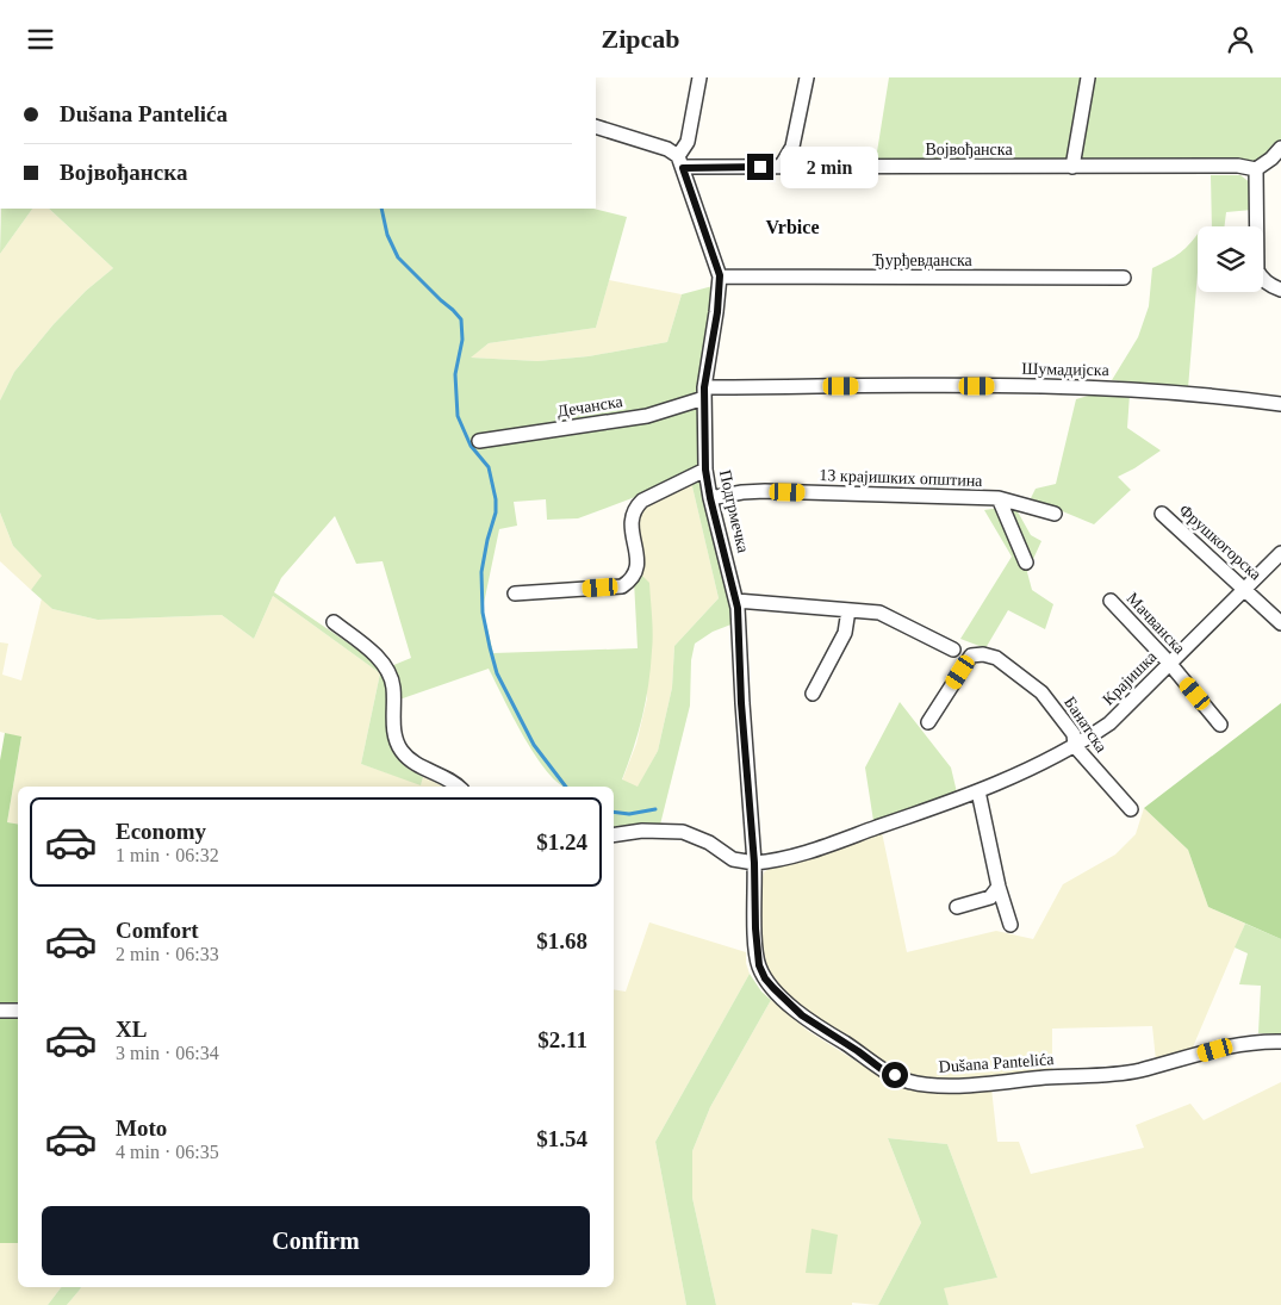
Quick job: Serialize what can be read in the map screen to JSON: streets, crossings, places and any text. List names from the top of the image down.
{
  "streets": {
    "street": [
      "Војвођанска",
      "Ђурђевданска",
      "Шумадијска",
      "Дечанска",
      "13 крајишких општина",
      "Подгрмечка",
      "Фрушкогорска",
      "Мачванска",
      "Крајишка",
      "Банатска",
      "Dušana Pantelića"
    ]
  },
  "crossings": [
    ["Војвођанска", "Подгрмечка"],
    ["Ђурђевданска", "Подгрмечка"],
    ["Шумадијска", "Дечанска"],
    ["Шумадијска", "Подгрмечка"],
    ["Дечанска", "Подгрмечка"],
    ["13 крајишких општина", "Подгрмечка"],
    ["Подгрмечка", "Крајишка"],
    ["Подгрмечка", "Dušana Pantelića"],
    ["Фрушкогорска", "Крајишка"],
    ["Мачванска", "Крајишка"],
    ["Крајишка", "Банатска"],
    ["Крајишка", "Dušana Pantelića"]
  ],
  "districts": ["Vrbice"],
  "page": {
    "header": "Zipcab",
    "banner": ["Dušana Pantelića", "Војвођанска"],
    "bubble": "2 min",
    "list": [
      {
        "name": "Economy",
        "note": "1 min · 06:32",
        "value": "$1.24"
      },
      {
        "name": "Comfort",
        "note": "2 min · 06:33",
        "value": "$1.68"
      },
      {
        "name": "XL",
        "note": "3 min · 06:34",
        "value": "$2.11"
      },
      {
        "name": "Moto",
        "note": "4 min · 06:35",
        "value": "$1.54"
      }
    ],
    "buttons": "Confirm"
  }
}
